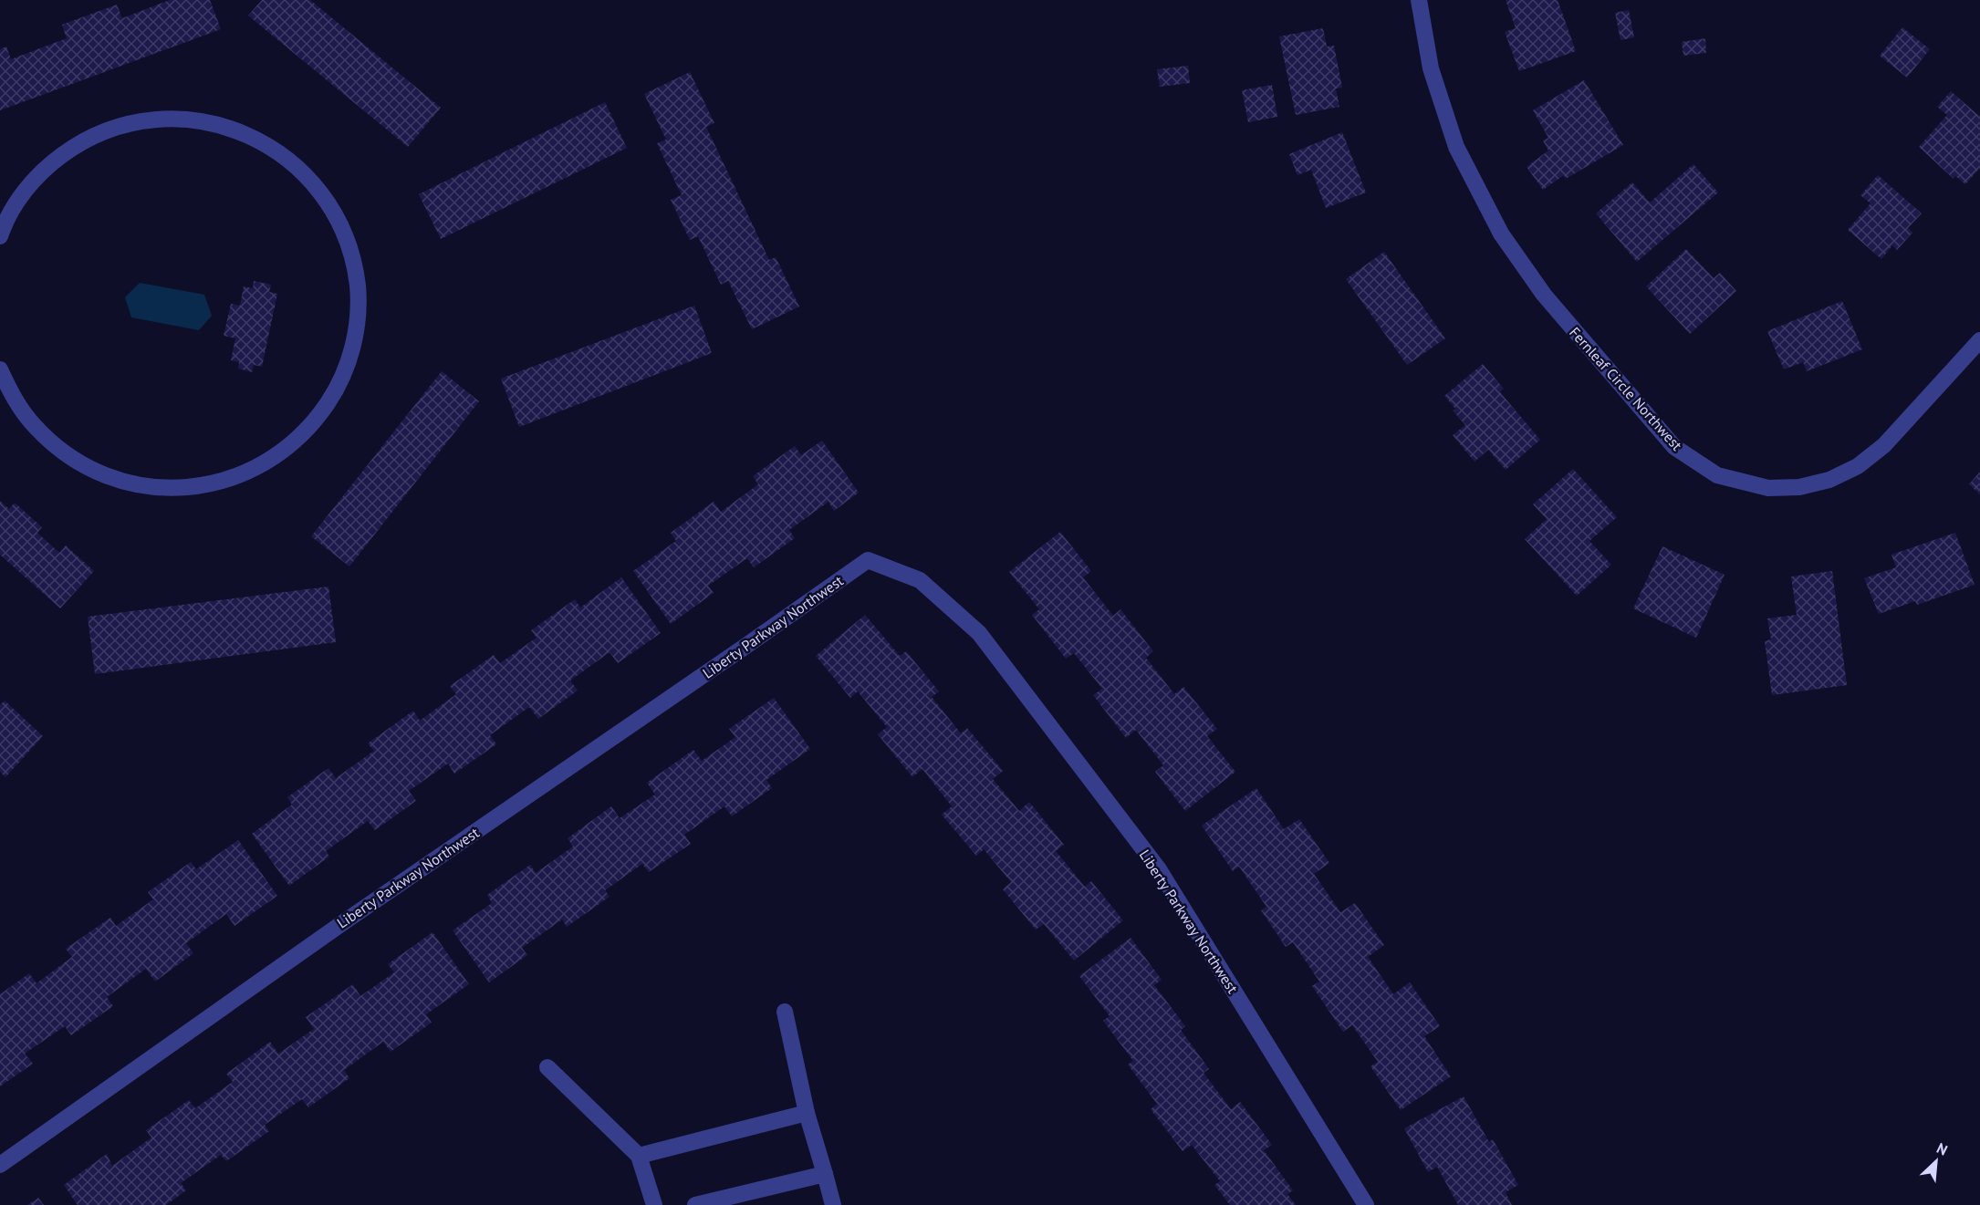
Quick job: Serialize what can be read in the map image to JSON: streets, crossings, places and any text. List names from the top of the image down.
{
  "streets": {
    "street": ["Fernleaf Circle Northwest", "Liberty Parkway Northwest"]
  },
  "north": "top right"
}
